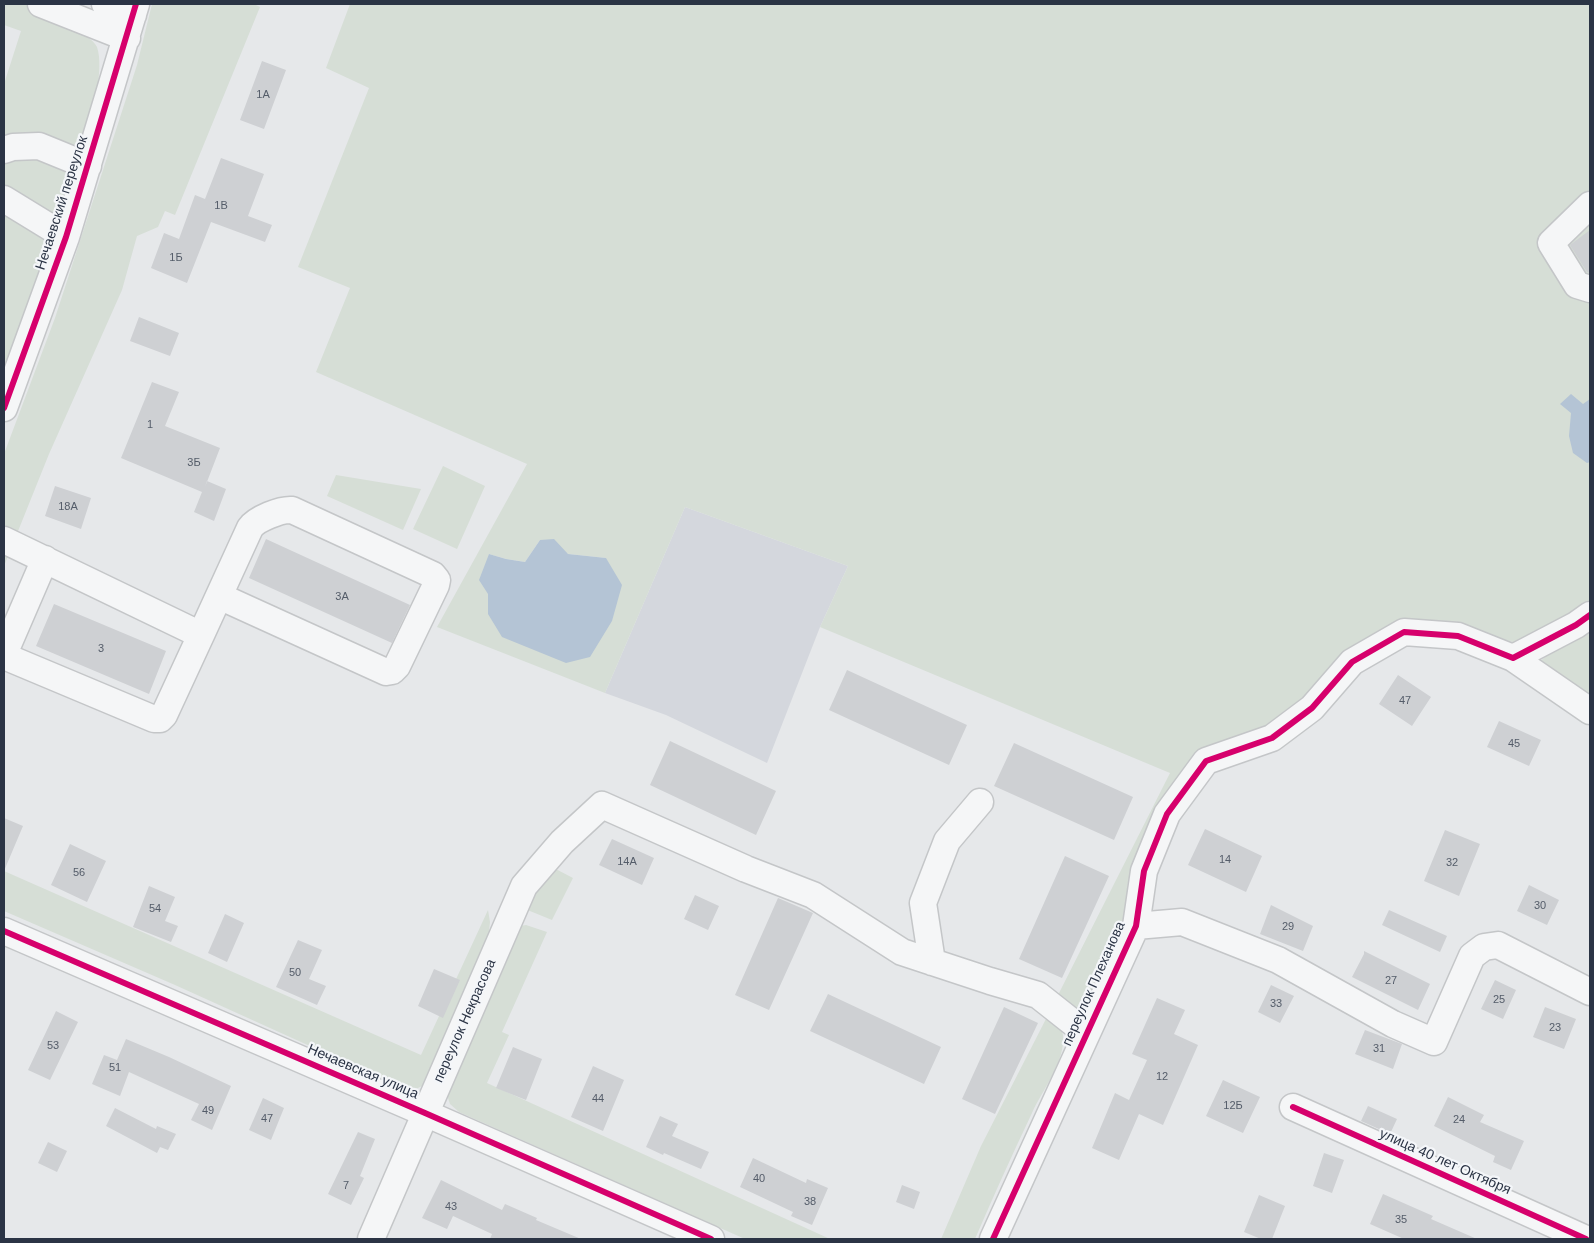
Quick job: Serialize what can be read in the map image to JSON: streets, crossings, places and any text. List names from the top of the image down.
{
  "streets": {
    "street": [
      "Нечаевский переулок",
      "переулок Плеханова",
      "переулок Некрасова",
      "Нечаевская улица",
      "улица 40 лет Октября"
    ]
  },
  "crossings": [
    ["переулок Некрасова", "Нечаевская улица"]
  ],
  "house_numbers": [
    "1А",
    "1В",
    "1Б",
    "1",
    "3Б",
    "18А",
    "3А",
    "3",
    "47",
    "45",
    "14",
    "14А",
    "32",
    "56",
    "30",
    "54",
    "29",
    "50",
    "27",
    "25",
    "33",
    "23",
    "53",
    "31",
    "51",
    "12",
    "44",
    "12Б",
    "49",
    "47",
    "24",
    "40",
    "7",
    "38",
    "43",
    "35"
  ]
}
